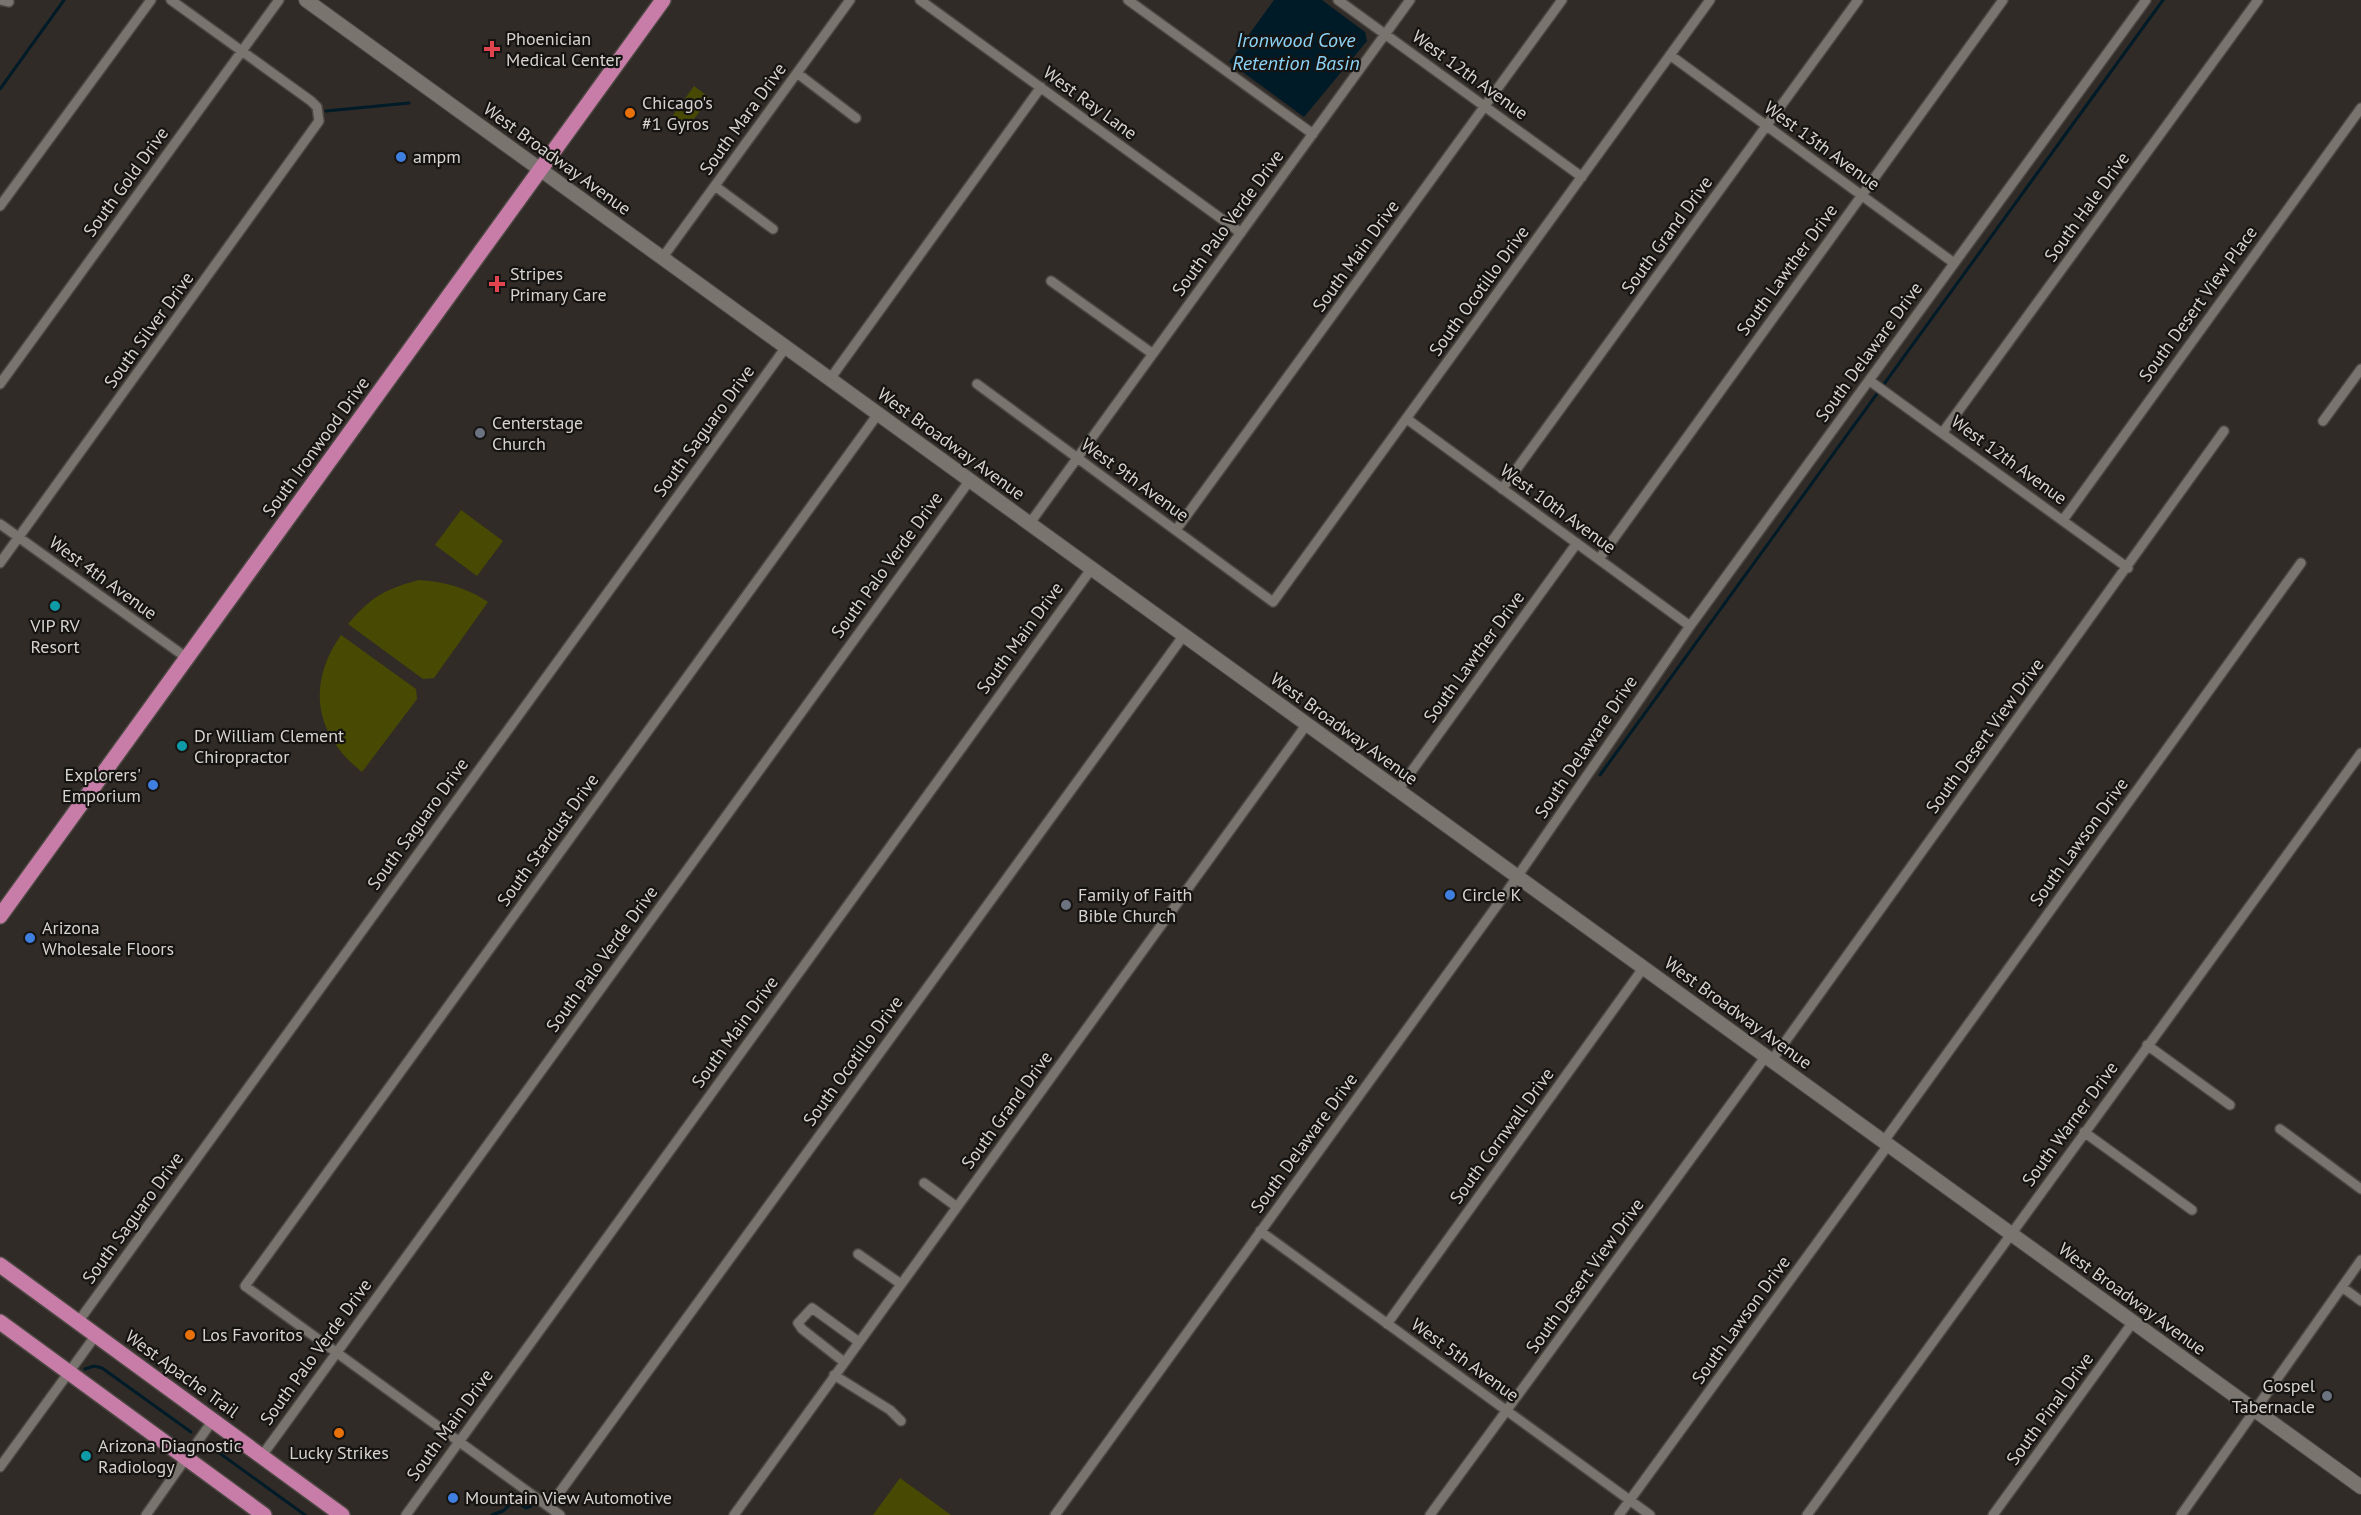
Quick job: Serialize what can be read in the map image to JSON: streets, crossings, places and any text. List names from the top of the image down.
{
  "streets": {
    "main road": ["West Broadway Avenue", "South Ironwood Drive", "West Apache Trail"],
    "street": [
      "West 12th Avenue",
      "West Ray Lane",
      "South Mara Drive",
      "West 13th Avenue",
      "South Gold Drive",
      "South Hale Drive",
      "South Palo Verde Drive",
      "South Grand Drive",
      "South Main Drive",
      "South Lawther Drive",
      "South Ocotillo Drive",
      "South Desert View Place",
      "South Silver Drive",
      "South Delaware Drive",
      "South Saguaro Drive",
      "West 9th Avenue",
      "West 10th Avenue",
      "West 4th Avenue",
      "South Desert View Drive",
      "South Stardust Drive",
      "South Lawson Drive",
      "South Warner Drive",
      "South Cornwall Drive",
      "West 5th Avenue",
      "South Pinal Drive"
    ]
  },
  "crossings": [
    ["West 12th Avenue", "South Hale Drive"],
    ["West 12th Avenue", "South Palo Verde Drive"],
    ["West 12th Avenue", "South Main Drive"],
    ["West 12th Avenue", "South Ocotillo Drive"],
    ["West 12th Avenue", "South Desert View Place"],
    ["West 12th Avenue", "South Delaware Drive"],
    ["West 12th Avenue", "South Desert View Drive"],
    ["West Ray Lane", "South Palo Verde Drive"],
    ["South Mara Drive", "West Broadway Avenue"],
    ["West 13th Avenue", "South Grand Drive"],
    ["West 13th Avenue", "South Lawther Drive"],
    ["West 13th Avenue", "South Ocotillo Drive"],
    ["West 13th Avenue", "South Delaware Drive"],
    ["West Broadway Avenue", "South Palo Verde Drive"],
    ["West Broadway Avenue", "South Grand Drive"],
    ["West Broadway Avenue", "South Main Drive"],
    ["West Broadway Avenue", "South Lawther Drive"],
    ["West Broadway Avenue", "South Ocotillo Drive"],
    ["West Broadway Avenue", "South Delaware Drive"],
    ["West Broadway Avenue", "South Saguaro Drive"],
    ["West Broadway Avenue", "South Ironwood Drive"],
    ["West Broadway Avenue", "South Desert View Drive"],
    ["West Broadway Avenue", "South Stardust Drive"],
    ["West Broadway Avenue", "South Lawson Drive"],
    ["West Broadway Avenue", "South Warner Drive"],
    ["West Broadway Avenue", "South Cornwall Drive"],
    ["West Broadway Avenue", "South Pinal Drive"],
    ["South Gold Drive", "South Silver Drive"],
    ["South Palo Verde Drive", "West 9th Avenue"],
    ["South Palo Verde Drive", "South Stardust Drive"],
    ["South Palo Verde Drive", "West Apache Trail"],
    ["South Grand Drive", "West 10th Avenue"],
    ["South Main Drive", "West 9th Avenue"],
    ["South Lawther Drive", "West 10th Avenue"],
    ["South Ocotillo Drive", "West 9th Avenue"],
    ["South Ocotillo Drive", "West 10th Avenue"],
    ["South Silver Drive", "West 4th Avenue"],
    ["South Delaware Drive", "West 10th Avenue"],
    ["South Delaware Drive", "West 5th Avenue"],
    ["South Saguaro Drive", "West Apache Trail"],
    ["South Ironwood Drive", "West 4th Avenue"],
    ["South Desert View Drive", "West 5th Avenue"],
    ["South Lawson Drive", "West 5th Avenue"],
    ["South Cornwall Drive", "West 5th Avenue"]
  ],
  "water": ["Ironwood Cove Retention Basin"],
  "places": {
    "health": ["Phoenician Medical Center", "Stripes Primary Care"],
    "other": [
      "Chicago's #1 Gyros",
      "ampm",
      "Centerstage Church",
      "VIP RV Resort",
      "Dr William Clement Chiropractor",
      "Explorers' Emporium",
      "Circle K",
      "Family of Faith Bible Church",
      "Arizona Wholesale Floors",
      "Los Favoritos",
      "Gospel Tabernacle",
      "Lucky Strikes",
      "Arizona Diagnostic Radiology",
      "Mountain View Automotive"
    ]
  }
}
